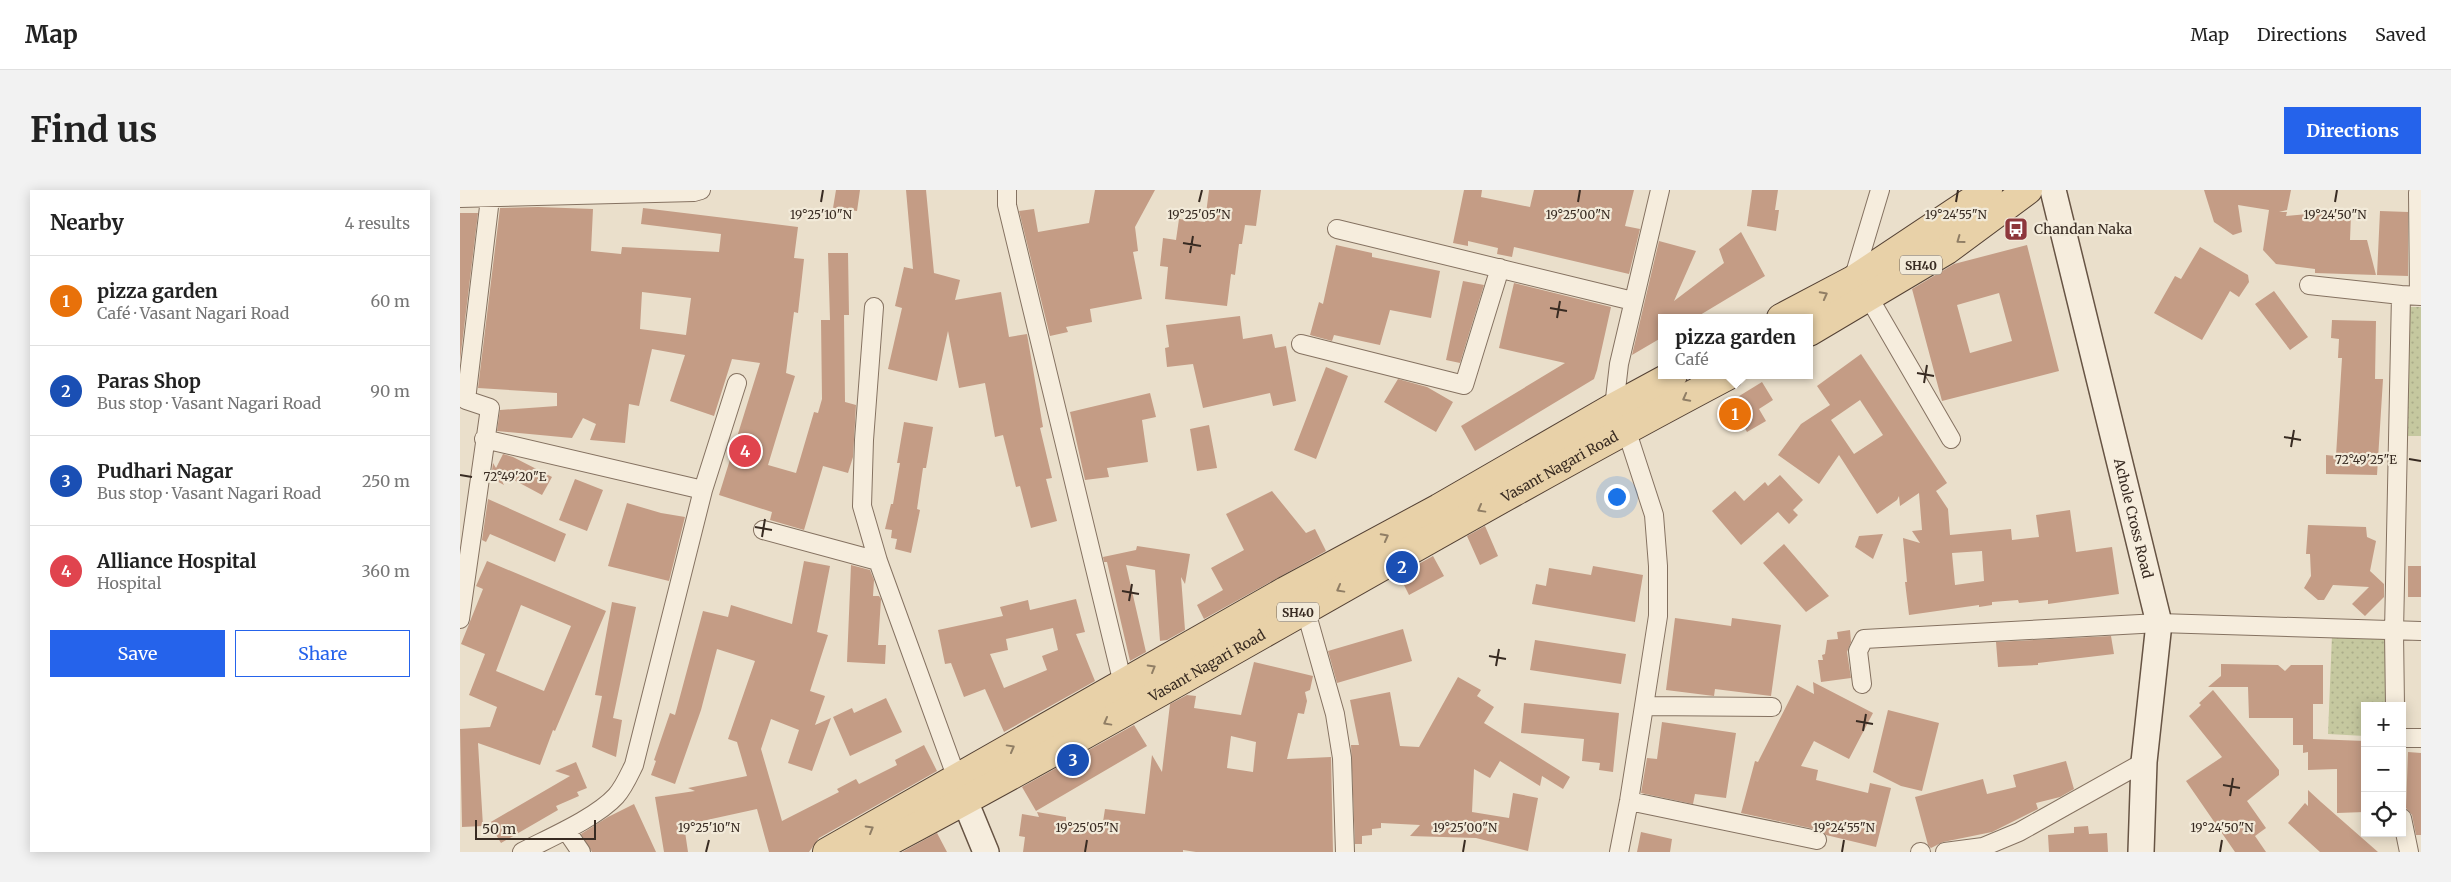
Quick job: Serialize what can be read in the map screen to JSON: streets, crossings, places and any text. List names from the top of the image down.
{
  "streets": {
    "main road": ["SH40", "Vasant Nagari Road"],
    "street": ["Achole Cross Road"]
  },
  "places": {
    "bus stop": ["Chandan Naka"]
  },
  "scale_bar": "50 m",
  "page": {
    "header": "Map",
    "nav": ["Map", "Directions", "Saved"],
    "buttons": [
      "Directions",
      ["Save", "Share"]
    ],
    "title": "Find us",
    "heading": ["Nearby", "4 results"],
    "list": [
      {
        "mark": "1",
        "name": "pizza garden",
        "note": "Café · Vasant Nagari Road",
        "value": "60 m"
      },
      {
        "mark": "2",
        "name": "Paras Shop",
        "note": "Bus stop · Vasant Nagari Road",
        "value": "90 m"
      },
      {
        "mark": "3",
        "name": "Pudhari Nagar",
        "note": "Bus stop · Vasant Nagari Road",
        "value": "250 m"
      },
      {
        "mark": "4",
        "name": "Alliance Hospital",
        "note": "Hospital",
        "value": "360 m"
      }
    ],
    "popup": ["pizza garden", "Café"],
    "pins": [
      "1",
      "4",
      "2",
      "3"
    ],
    "map_buttons": ["+", "−"],
    "scale": "50 m"
  },
  "coordinates": [
    "19°25'10\"N",
    "19°25'05\"N",
    "19°25'00\"N",
    "19°24'55\"N",
    "19°24'50\"N",
    "72°49'25\"E",
    "72°49'20\"E"
  ]
}
